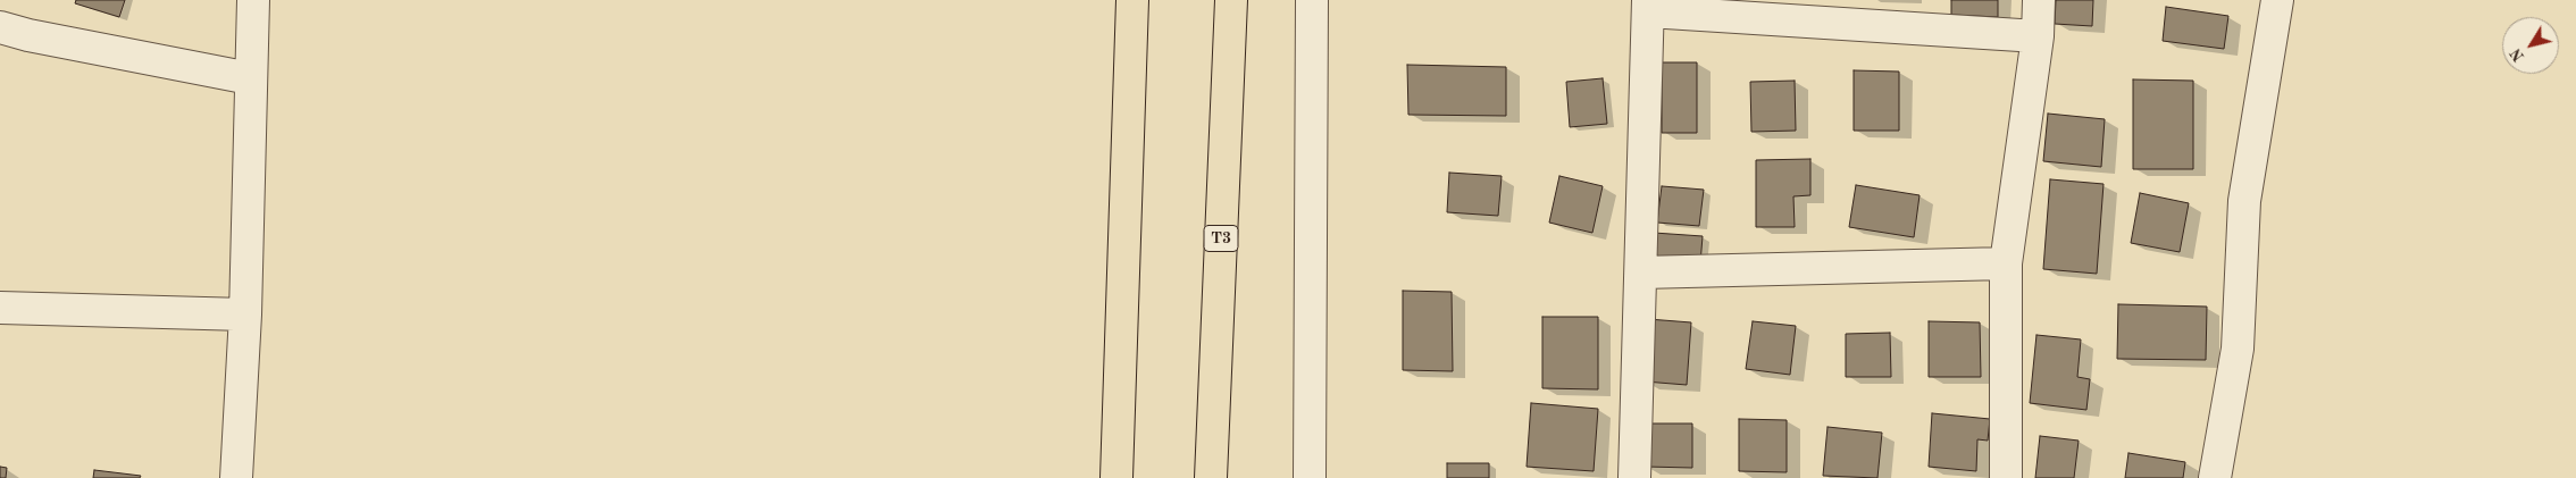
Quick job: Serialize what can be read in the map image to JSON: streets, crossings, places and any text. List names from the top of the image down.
{
  "streets": {
    "highway": ["T3"]
  },
  "north": "bottom left"
}
